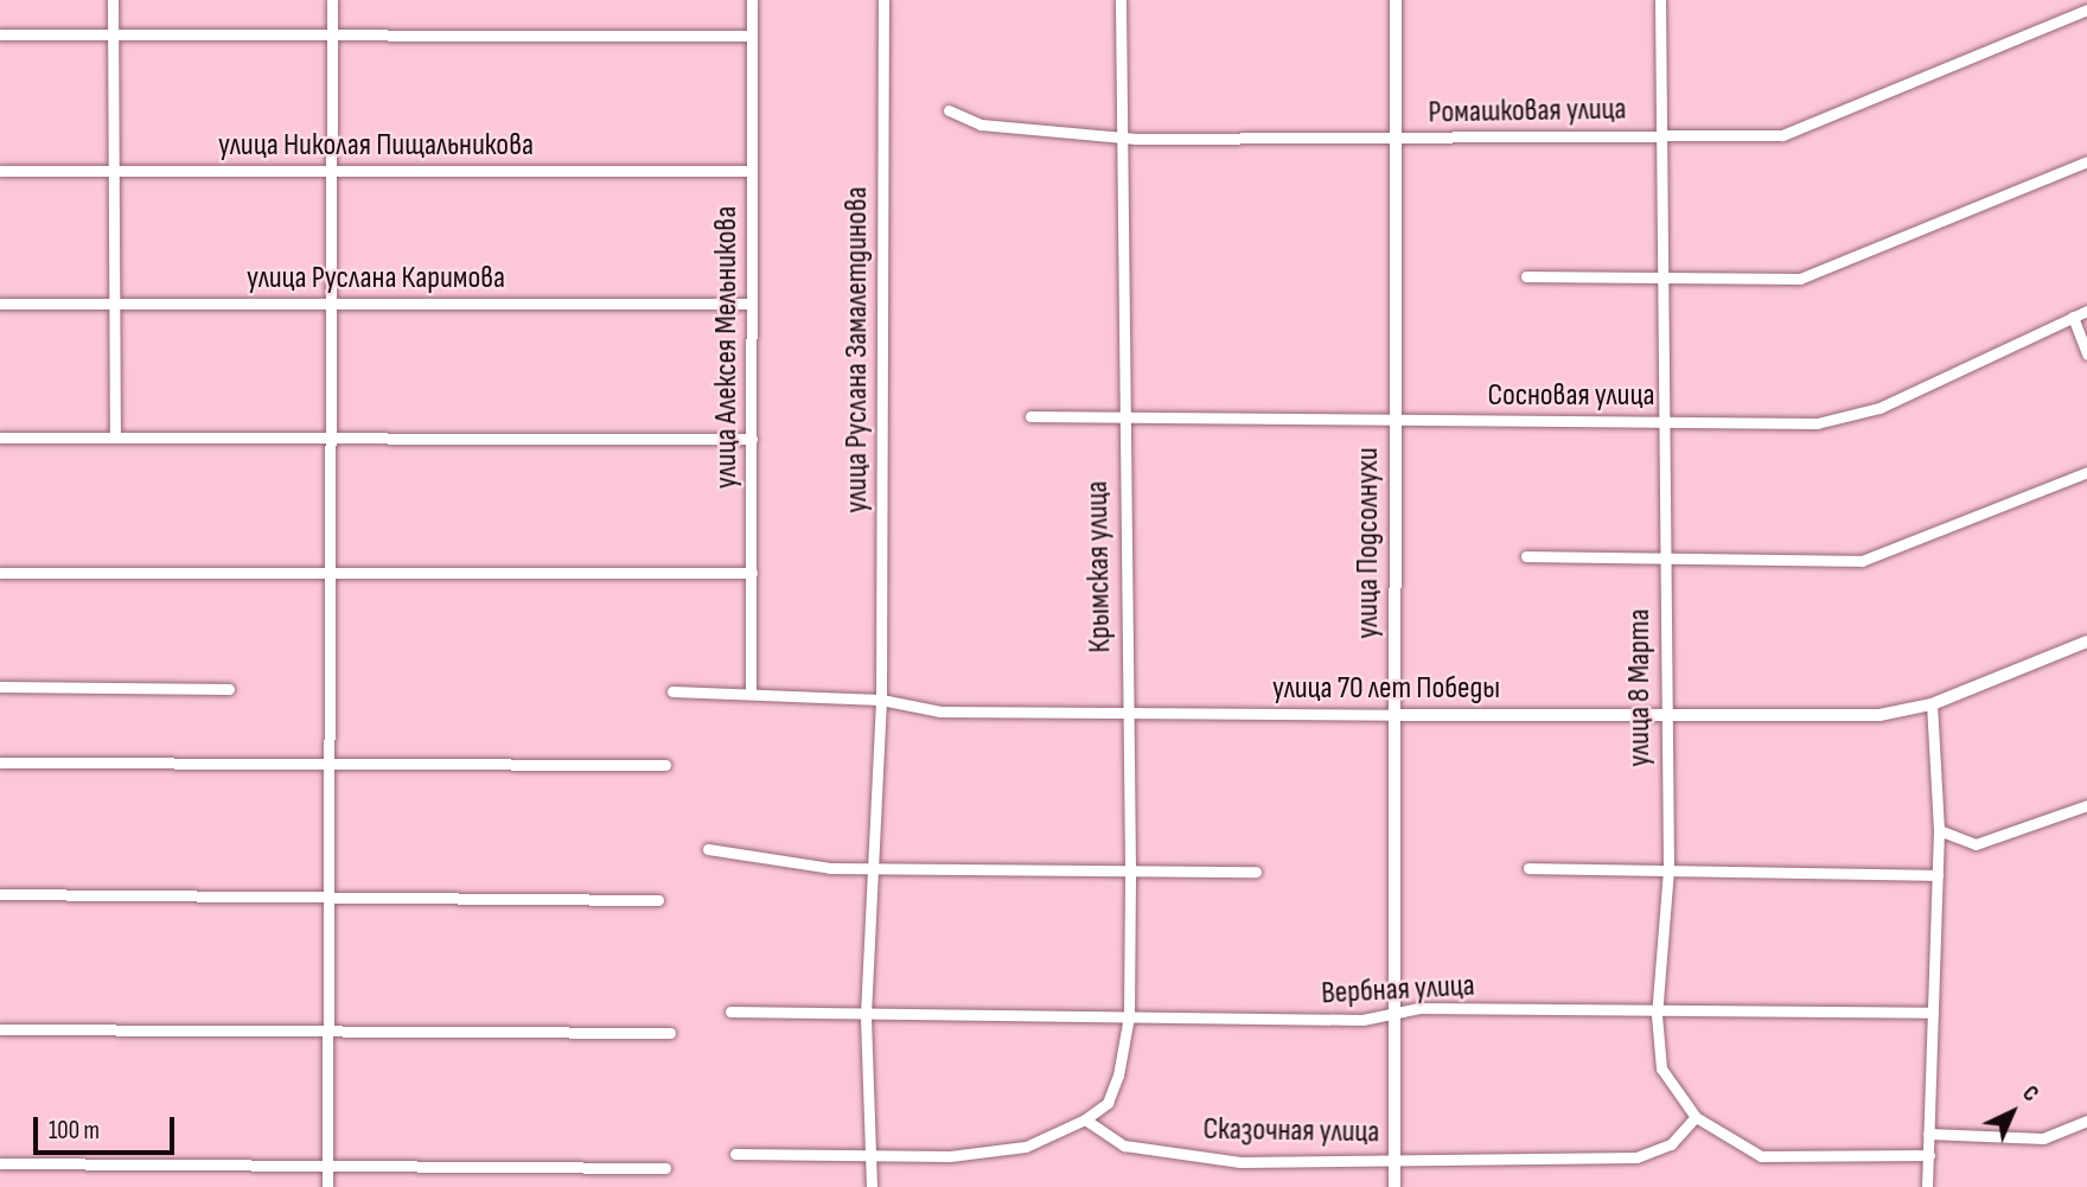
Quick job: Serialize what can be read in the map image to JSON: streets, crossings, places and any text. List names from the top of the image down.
{
  "streets": {
    "street": [
      "Ромашковая улица",
      "улица Николая Пищальникова",
      "улица Руслана Каримова",
      "улица Алексея Мельникова",
      "улица Руслана Замалетдинова",
      "Сосновая улица",
      "улица Подсолнухи",
      "Крымская улица",
      "улица 8 Марта",
      "улица 70 лет Победы",
      "Вербная улица",
      "Сказочная улица"
    ]
  },
  "crossings": [
    ["Ромашковая улица", "улица Подсолнухи"],
    ["Ромашковая улица", "Крымская улица"],
    ["Ромашковая улица", "улица 8 Марта"],
    ["улица Николая Пищальникова", "улица Алексея Мельникова"],
    ["улица Руслана Каримова", "улица Алексея Мельникова"],
    ["улица Алексея Мельникова", "улица 70 лет Победы"],
    ["улица Руслана Замалетдинова", "улица 70 лет Победы"],
    ["улица Руслана Замалетдинова", "Вербная улица"],
    ["Сосновая улица", "улица Подсолнухи"],
    ["Сосновая улица", "Крымская улица"],
    ["Сосновая улица", "улица 8 Марта"],
    ["улица Подсолнухи", "улица 70 лет Победы"],
    ["улица Подсолнухи", "Вербная улица"],
    ["улица Подсолнухи", "Сказочная улица"],
    ["Крымская улица", "улица 70 лет Победы"],
    ["Крымская улица", "Вербная улица"],
    ["Крымская улица", "Сказочная улица"],
    ["улица 8 Марта", "улица 70 лет Победы"],
    ["улица 8 Марта", "Вербная улица"],
    ["улица 8 Марта", "Сказочная улица"]
  ],
  "scale_bar": "100 m",
  "north": "top right"
}
